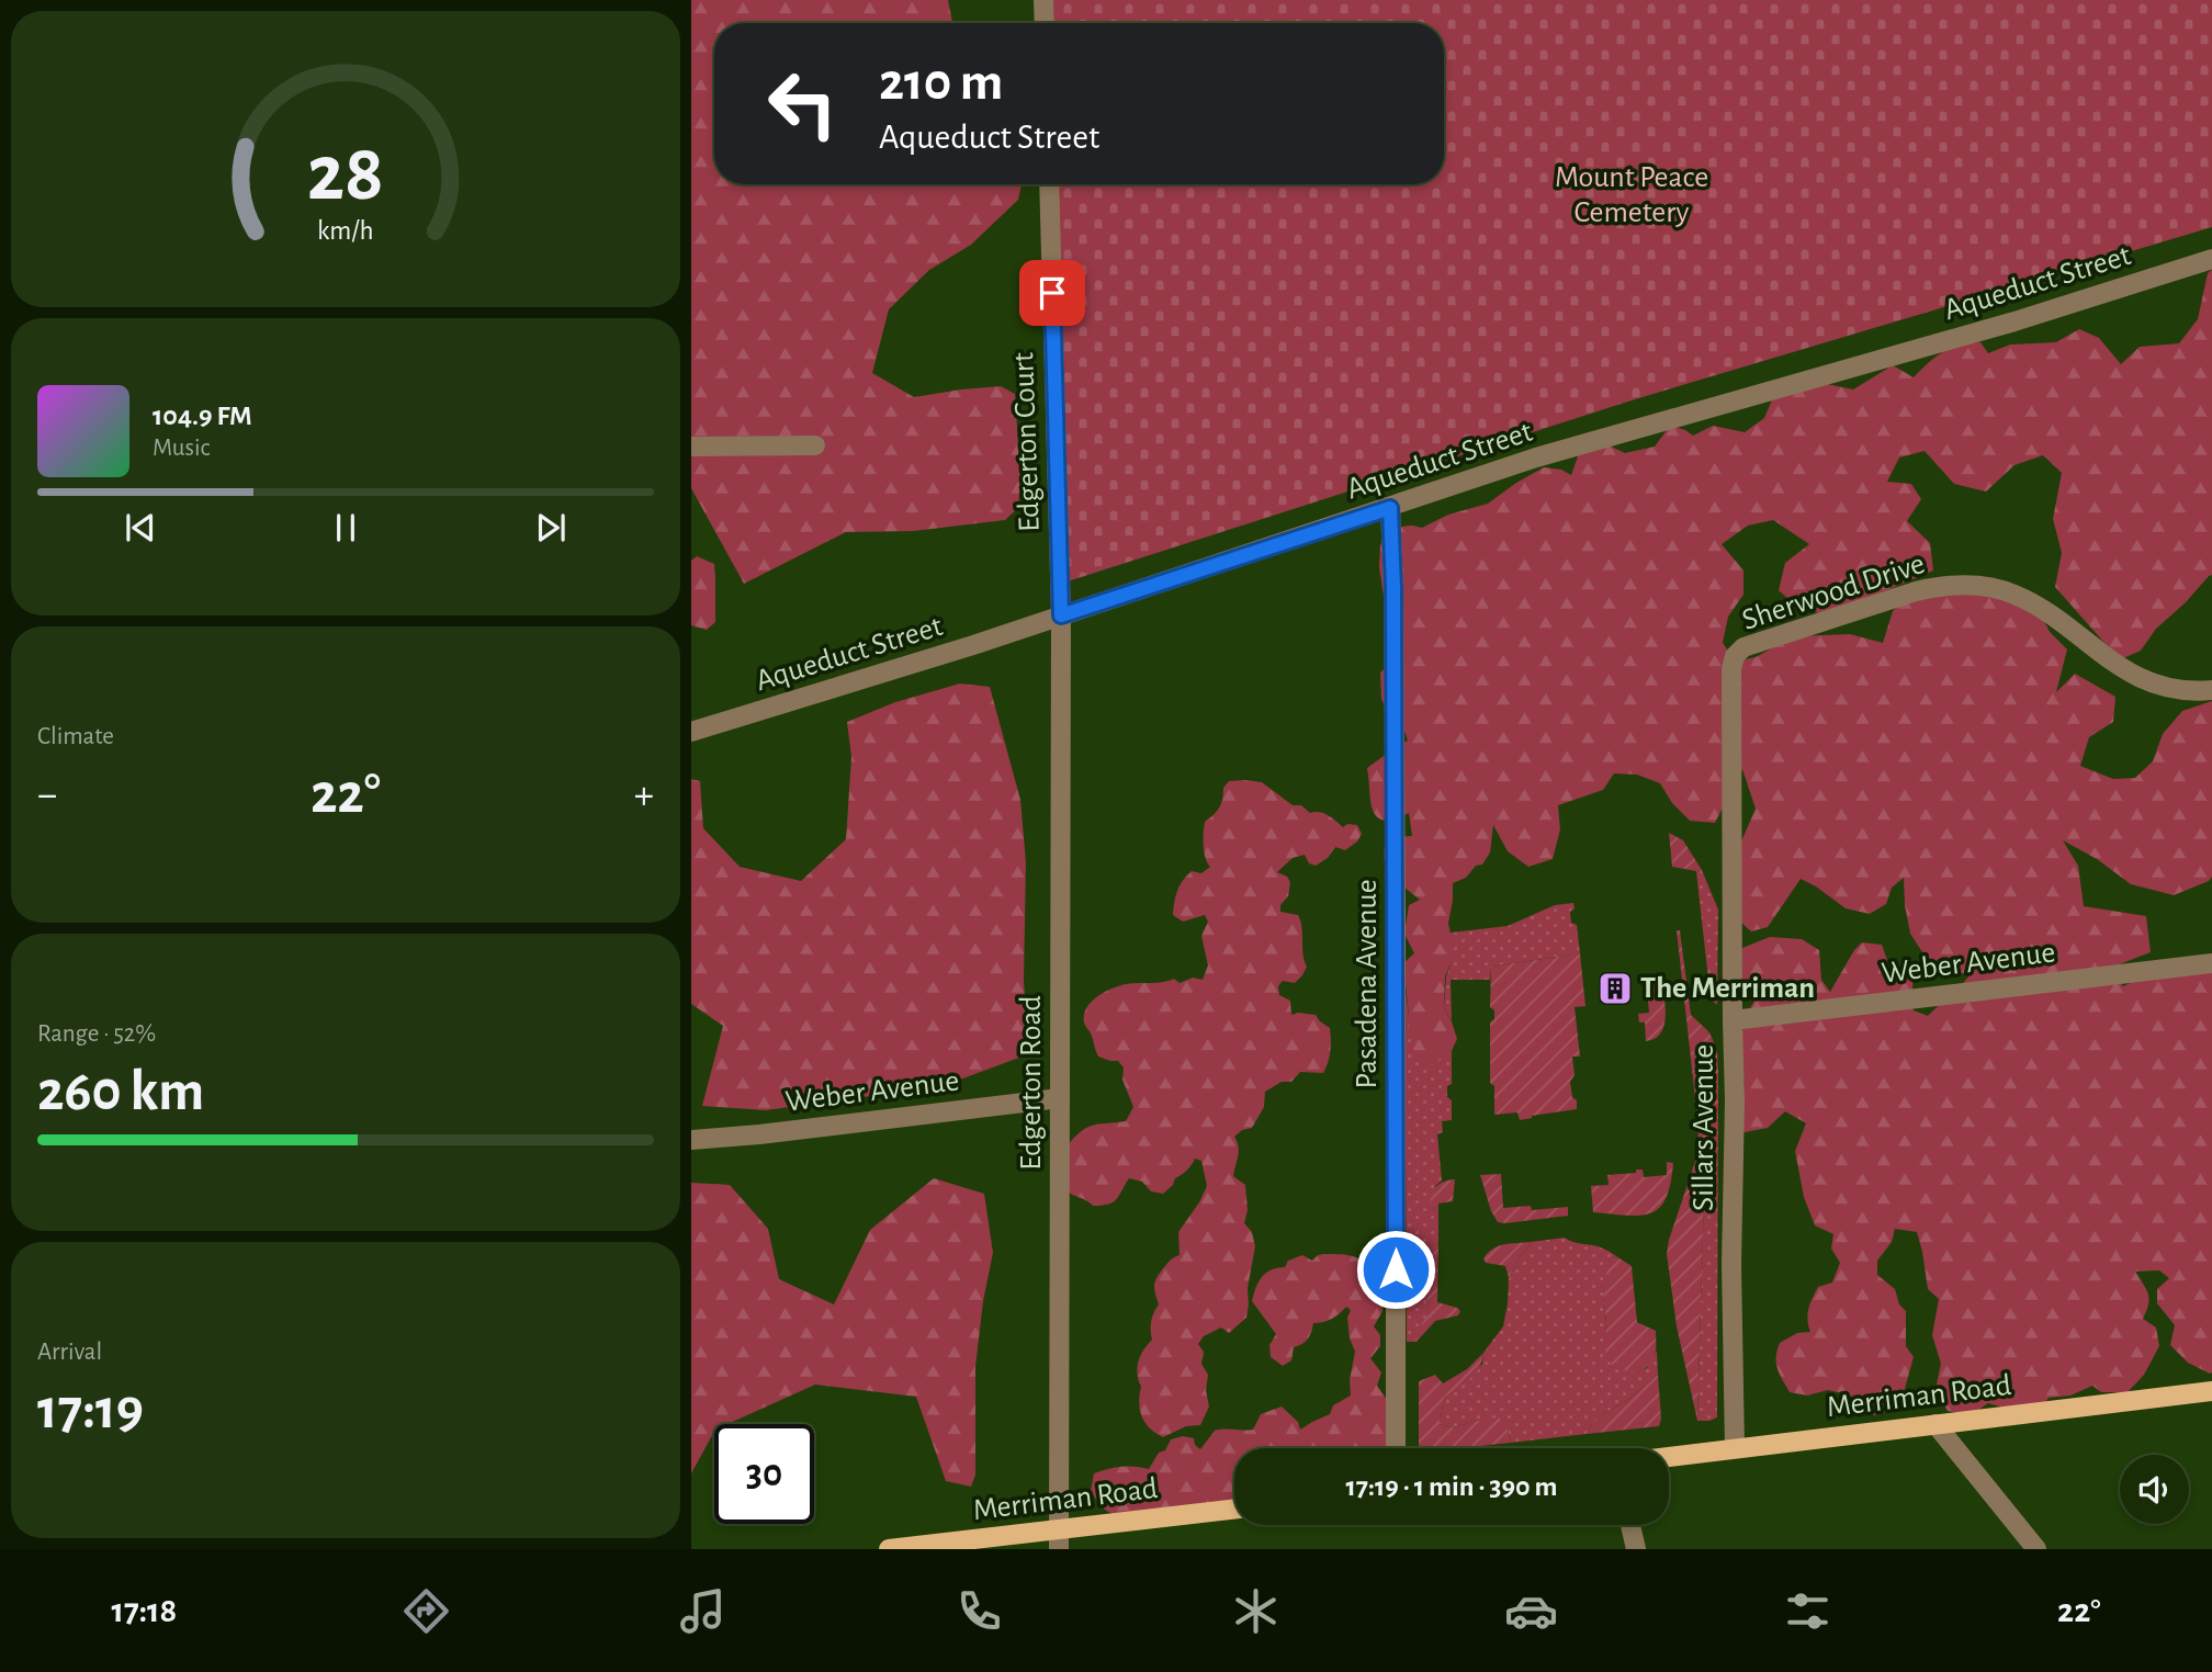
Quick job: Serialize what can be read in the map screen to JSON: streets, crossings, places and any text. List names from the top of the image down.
{
  "streets": {
    "main road": ["Merriman Road"],
    "street": [
      "Aqueduct Street",
      "Edgerton Court",
      "Sherwood Drive",
      "Weber Avenue",
      "Pasadena Avenue",
      "Edgerton Road",
      "Sillars Avenue"
    ]
  },
  "crossings": [
    ["Aqueduct Street", "Edgerton Court"],
    ["Aqueduct Street", "Pasadena Avenue"],
    ["Aqueduct Street", "Edgerton Road"],
    ["Edgerton Court", "Edgerton Road"],
    ["Sherwood Drive", "Sillars Avenue"],
    ["Weber Avenue", "Edgerton Road"],
    ["Weber Avenue", "Sillars Avenue"],
    ["Edgerton Road", "Merriman Road"],
    ["Sillars Avenue", "Merriman Road"]
  ],
  "parks": ["Mount Peace Cemetery"],
  "places": {
    "building": ["The Merriman"]
  },
  "page": {
    "turn": ["210 m", "Aqueduct Street"],
    "song": ["104.9 FM", "Music"],
    "tile": [
      "Climate",
      ["Range · 52%", "260 km"],
      ["Arrival", "17:19"]
    ],
    "heat": ["−", "22°", "+"],
    "limit": "30",
    "trip": "17:19 · 1 min · 390 m",
    "tabs": ["17:18", "22°"],
    "gauge": ["28", "km/h"]
  }
}
